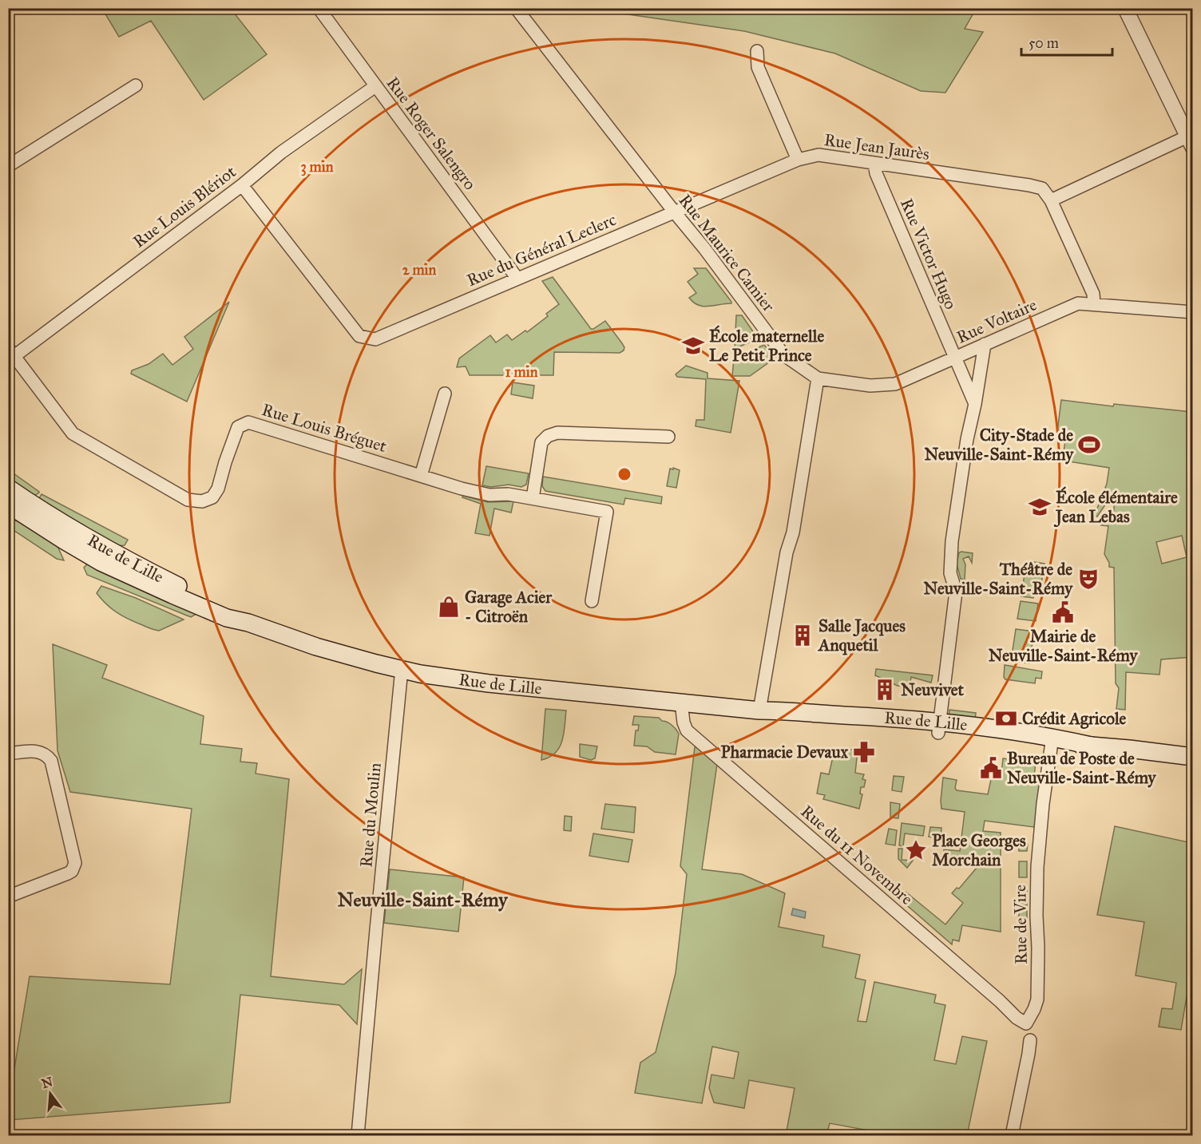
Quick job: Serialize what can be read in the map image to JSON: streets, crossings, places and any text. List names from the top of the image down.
{
  "streets": {
    "main road": ["Rue de Lille"],
    "street": [
      "Rue Roger Salengro",
      "Rue Jean Jaurès",
      "Rue Louis Blériot",
      "Rue du Général Leclerc",
      "Rue Maurice Camier",
      "Rue Victor Hugo",
      "Rue Voltaire",
      "Rue Louis Bréguet",
      "Rue du Moulin",
      "Rue du 11 Novembre",
      "Rue de Vire"
    ]
  },
  "crossings": [
    ["Rue Roger Salengro", "Rue Louis Blériot"],
    ["Rue Roger Salengro", "Rue du Général Leclerc"],
    ["Rue Jean Jaurès", "Rue du Général Leclerc"],
    ["Rue Jean Jaurès", "Rue Maurice Camier"],
    ["Rue Jean Jaurès", "Rue Victor Hugo"],
    ["Rue Louis Blériot", "Rue du Général Leclerc"],
    ["Rue Louis Blériot", "Rue Louis Bréguet"],
    ["Rue du Général Leclerc", "Rue Maurice Camier"],
    ["Rue Maurice Camier", "Rue Voltaire"],
    ["Rue Victor Hugo", "Rue Voltaire"],
    ["Rue de Lille", "Rue du Moulin"],
    ["Rue de Lille", "Rue du 11 Novembre"],
    ["Rue de Lille", "Rue de Vire"],
    ["Rue du 11 Novembre", "Rue de Vire"]
  ],
  "districts": ["Neuville-Saint-Rémy"],
  "places": {
    "school or university": ["École maternelle Le Petit Prince", "École élémentaire Jean Lebas"],
    "sports": ["City-Stade de Neuville-Saint-Rémy"],
    "theatre": ["Théâtre de Neuville-Saint-Rémy"],
    "shop": ["Garage Acier - Citroën"],
    "public building": ["Mairie de Neuville-Saint-Rémy", "Bureau de Poste de Neuville-Saint-Rémy"],
    "building": ["Salle Jacques Anquetil", "Neuvivet"],
    "bank": ["Crédit Agricole"],
    "pharmacy": ["Pharmacie Devaux"],
    "place": ["Place Georges Morchain"]
  },
  "scale_bar": "50 m",
  "north": "top",
  "rings": ["3 min", "2 min", "1 min"]
}
